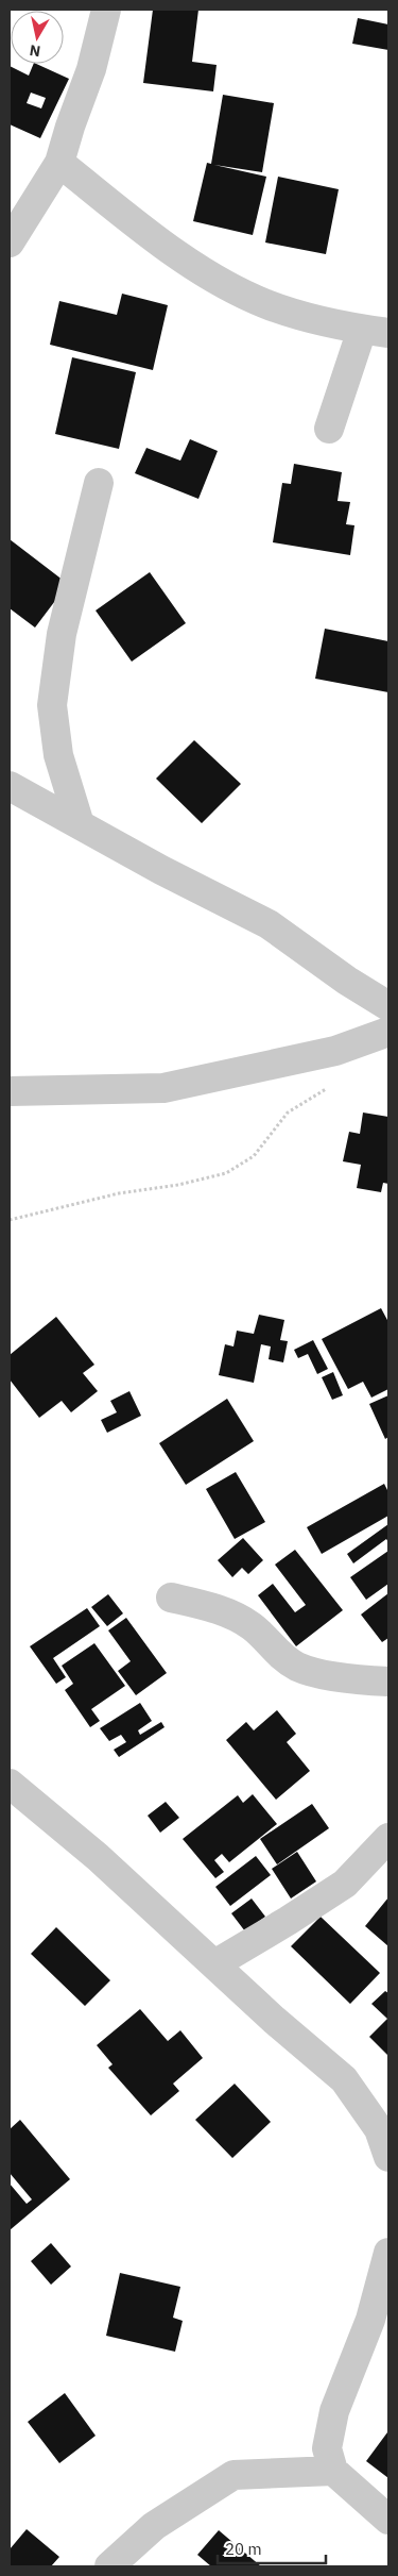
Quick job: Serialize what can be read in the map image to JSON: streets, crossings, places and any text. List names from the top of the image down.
{
  "scale_bar": "20 m",
  "north": "bottom"
}
